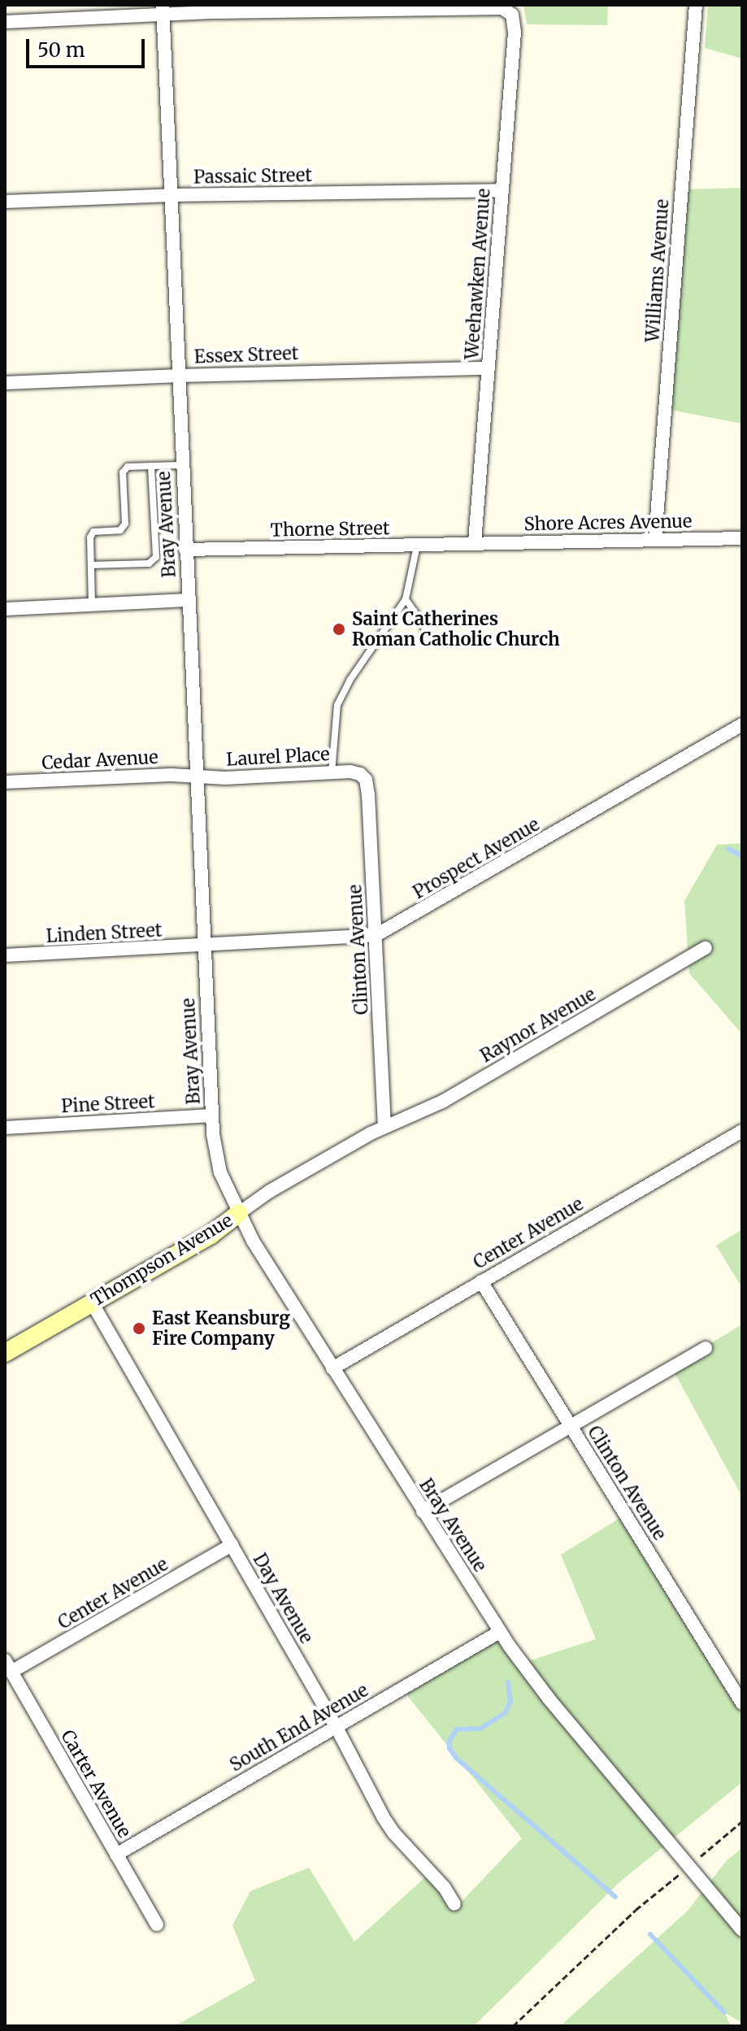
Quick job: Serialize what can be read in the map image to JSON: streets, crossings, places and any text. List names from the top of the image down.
{
  "streets": {
    "street": [
      "Passaic Street",
      "Williams Avenue",
      "Weehawken Avenue",
      "Essex Street",
      "Shore Acres Avenue",
      "Bray Avenue",
      "Thorne Street",
      "Laurel Place",
      "Cedar Avenue",
      "Prospect Avenue",
      "Linden Street",
      "Clinton Avenue",
      "Raynor Avenue",
      "Pine Street",
      "Center Avenue",
      "Thompson Avenue",
      "Day Avenue",
      "South End Avenue",
      "Carter Avenue"
    ]
  },
  "crossings": [
    ["Passaic Street", "Weehawken Avenue"],
    ["Passaic Street", "Bray Avenue"],
    ["Williams Avenue", "Shore Acres Avenue"],
    ["Weehawken Avenue", "Essex Street"],
    ["Weehawken Avenue", "Shore Acres Avenue"],
    ["Weehawken Avenue", "Thorne Street"],
    ["Essex Street", "Bray Avenue"],
    ["Shore Acres Avenue", "Thorne Street"],
    ["Bray Avenue", "Thorne Street"],
    ["Bray Avenue", "Laurel Place"],
    ["Bray Avenue", "Cedar Avenue"],
    ["Bray Avenue", "Prospect Avenue"],
    ["Bray Avenue", "Linden Street"],
    ["Bray Avenue", "Pine Street"],
    ["Bray Avenue", "Center Avenue"],
    ["Bray Avenue", "Thompson Avenue"],
    ["Bray Avenue", "South End Avenue"],
    ["Laurel Place", "Cedar Avenue"],
    ["Laurel Place", "Clinton Avenue"],
    ["Prospect Avenue", "Linden Street"],
    ["Prospect Avenue", "Clinton Avenue"],
    ["Clinton Avenue", "Raynor Avenue"],
    ["Clinton Avenue", "Center Avenue"],
    ["Clinton Avenue", "Thompson Avenue"],
    ["Raynor Avenue", "Thompson Avenue"],
    ["Center Avenue", "Day Avenue"],
    ["Center Avenue", "Carter Avenue"],
    ["Thompson Avenue", "Day Avenue"],
    ["Day Avenue", "South End Avenue"],
    ["South End Avenue", "Carter Avenue"]
  ],
  "places": ["Saint Catherines Roman Catholic Church", "East Keansburg Fire Company"],
  "scale_bar": "50 m"
}
